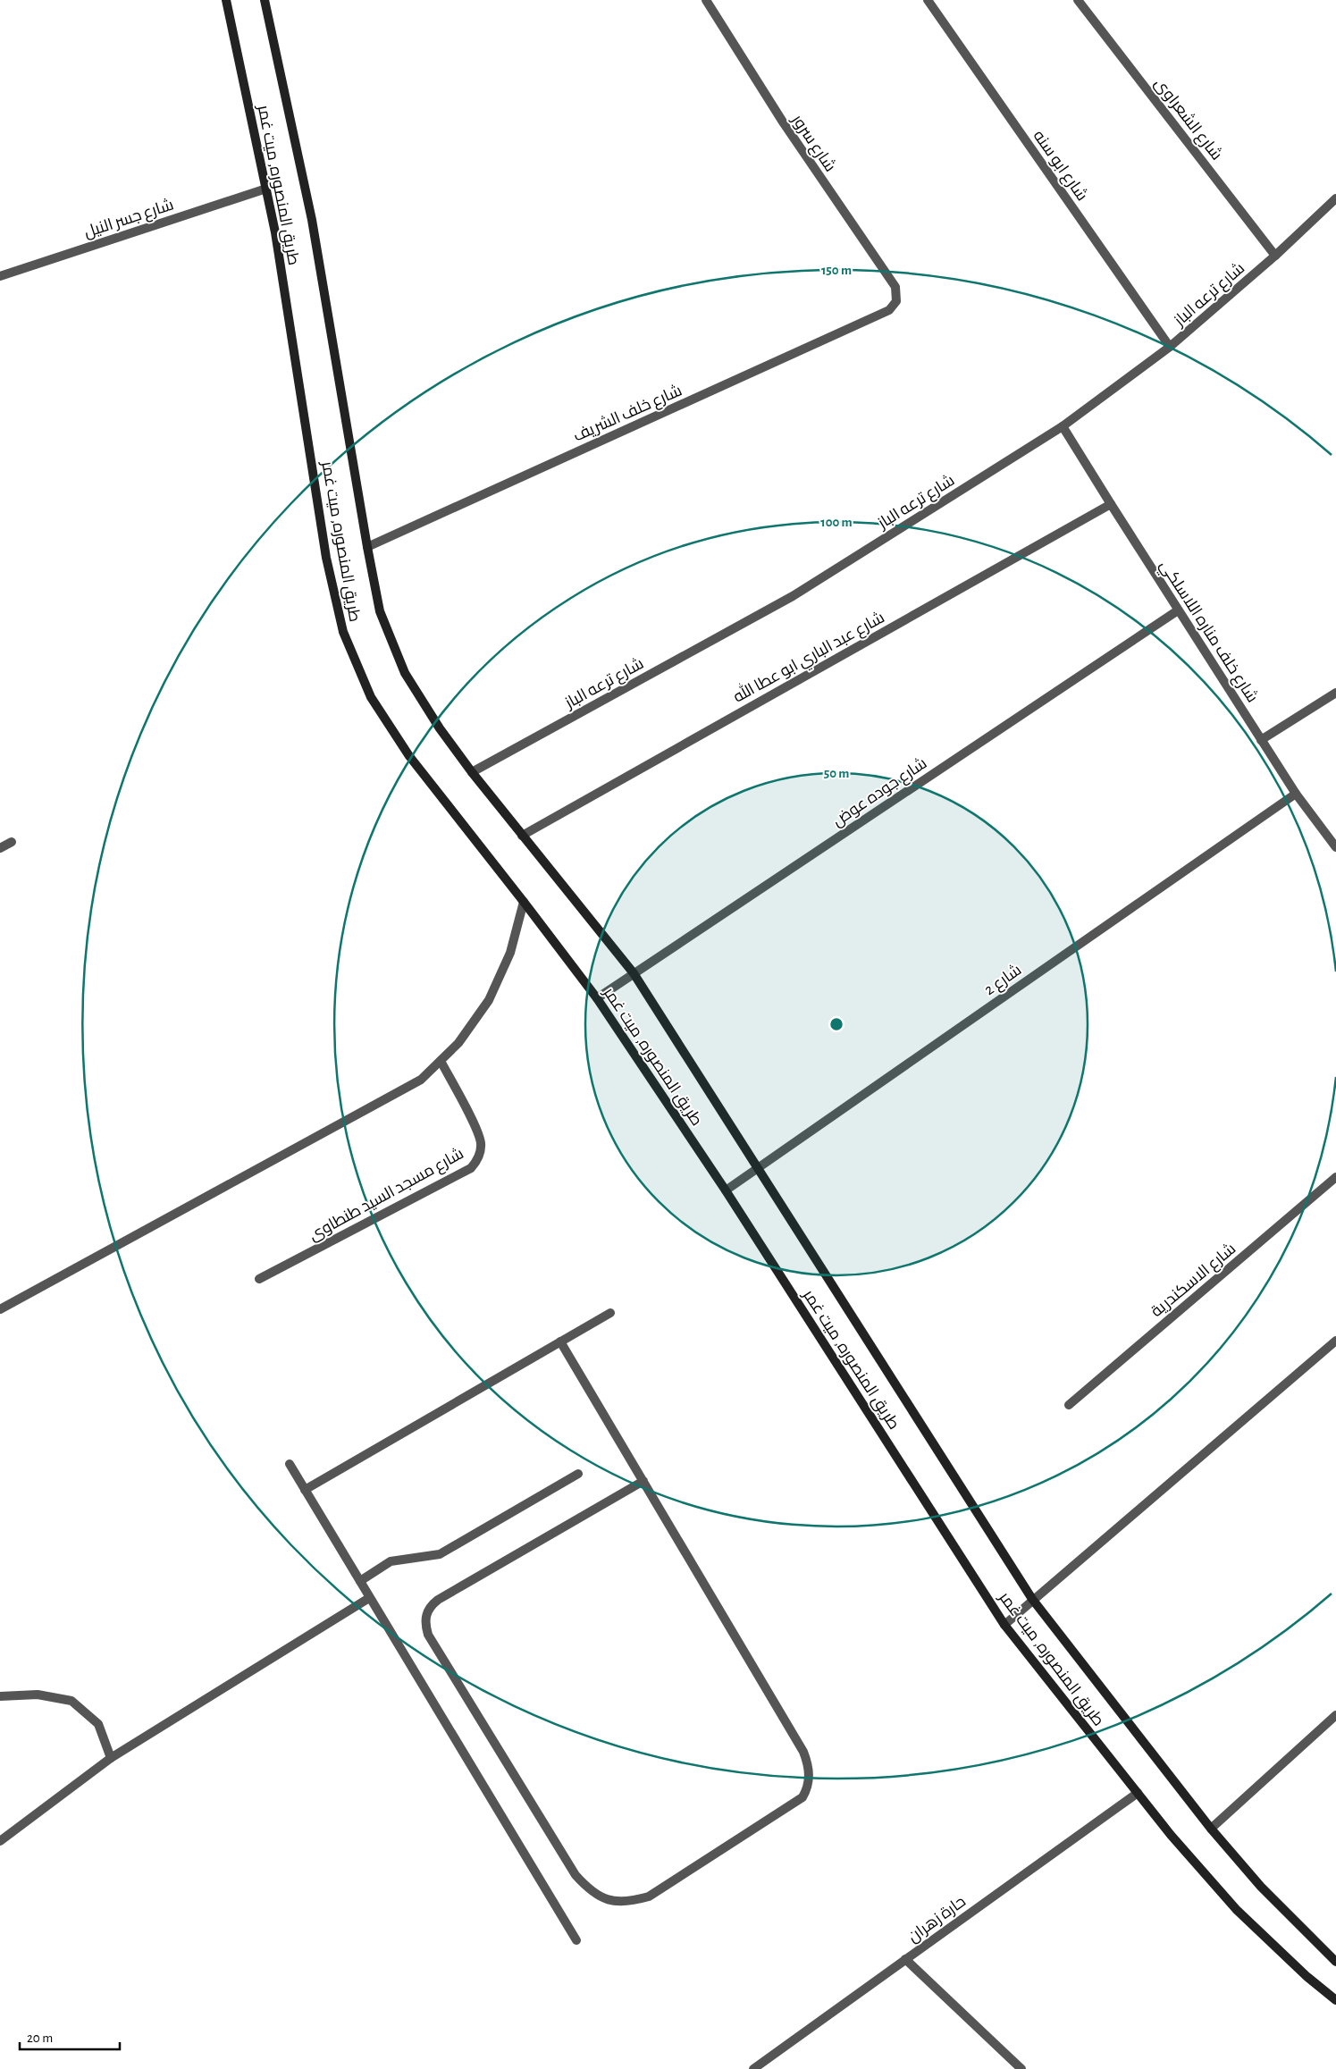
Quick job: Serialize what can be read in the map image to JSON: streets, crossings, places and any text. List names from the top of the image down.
{
  "streets": {
    "main road": ["طريق المنصوره, ميت غمر"],
    "street": [
      "شارع الشعراوى",
      "شارع سرور",
      "شارع ابو سنه",
      "شارع جسر النيل",
      "شارع ترعه الباز",
      "شارع خلف الشريف",
      "شارع خلف مناره اللاسلكي",
      "شارع عبد الباري ابو عطا الله",
      "شارع جوده عوض",
      "شارع 2",
      "شارع مسجد السيد طنطاوى",
      "شارع الاسكندرية",
      "حارة زهران"
    ]
  },
  "crossings": [
    ["شارع الشعراوى", "شارع ترعه الباز"],
    ["شارع سرور", "شارع خلف الشريف"],
    ["شارع ابو سنه", "شارع ترعه الباز"],
    ["طريق المنصوره, ميت غمر", "شارع جسر النيل"],
    ["طريق المنصوره, ميت غمر", "شارع ترعه الباز"],
    ["طريق المنصوره, ميت غمر", "شارع خلف الشريف"],
    ["طريق المنصوره, ميت غمر", "شارع عبد الباري ابو عطا الله"],
    ["طريق المنصوره, ميت غمر", "شارع جوده عوض"],
    ["طريق المنصوره, ميت غمر", "شارع 2"],
    ["طريق المنصوره, ميت غمر", "حارة زهران"],
    ["شارع ترعه الباز", "شارع خلف مناره اللاسلكي"],
    ["شارع خلف مناره اللاسلكي", "شارع عبد الباري ابو عطا الله"],
    ["شارع خلف مناره اللاسلكي", "شارع جوده عوض"],
    ["شارع خلف مناره اللاسلكي", "شارع 2"]
  ],
  "scale_bar": "20 m",
  "rings": ["150 m", "100 m", "50 m"]
}
